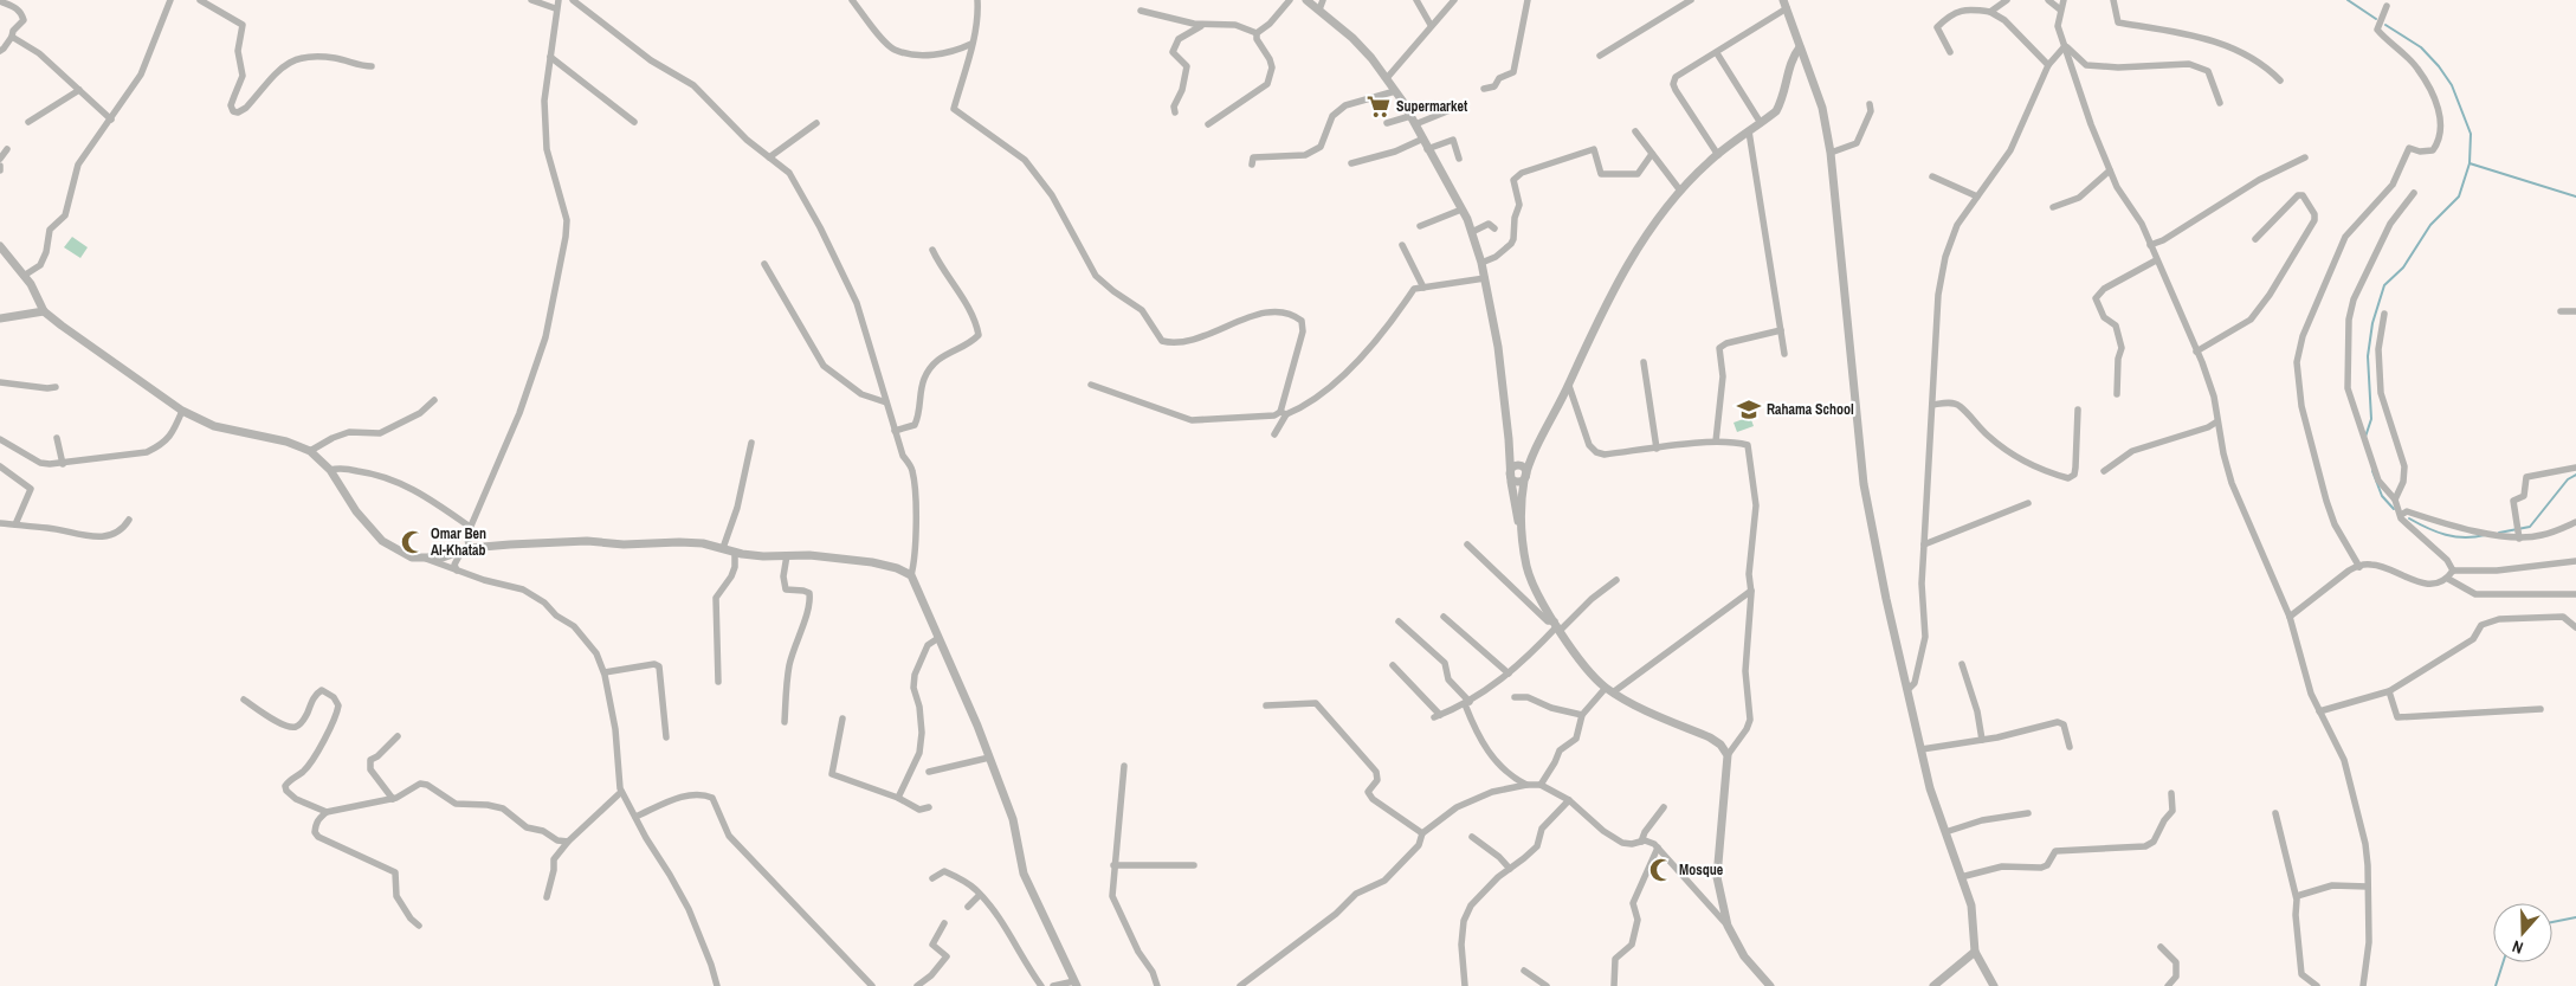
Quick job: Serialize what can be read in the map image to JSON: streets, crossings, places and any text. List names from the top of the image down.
{
  "places": {
    "supermarket": ["Supermarket"],
    "school or university": ["Rahama School"],
    "mosque": ["Omar Ben Al-Khatab", "Mosque"]
  },
  "north": "bottom"
}
